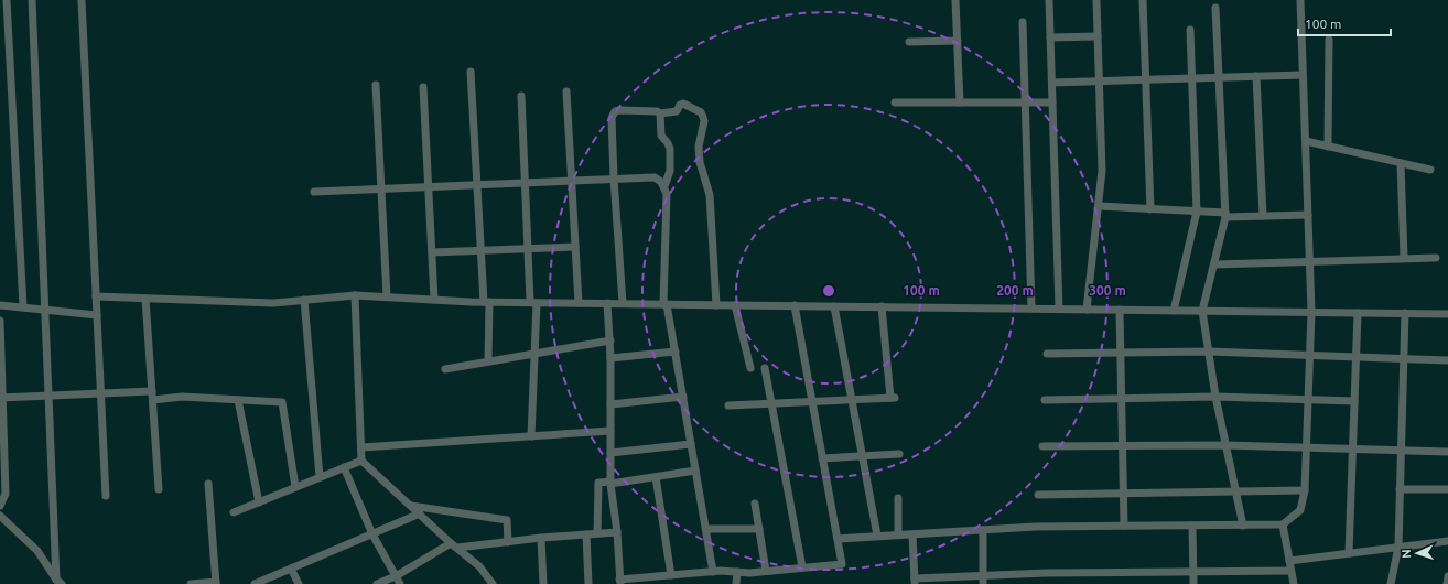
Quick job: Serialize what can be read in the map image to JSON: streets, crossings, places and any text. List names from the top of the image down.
{
  "scale_bar": "100 m",
  "north": "left",
  "rings": ["100 m", "200 m", "300 m"]
}
